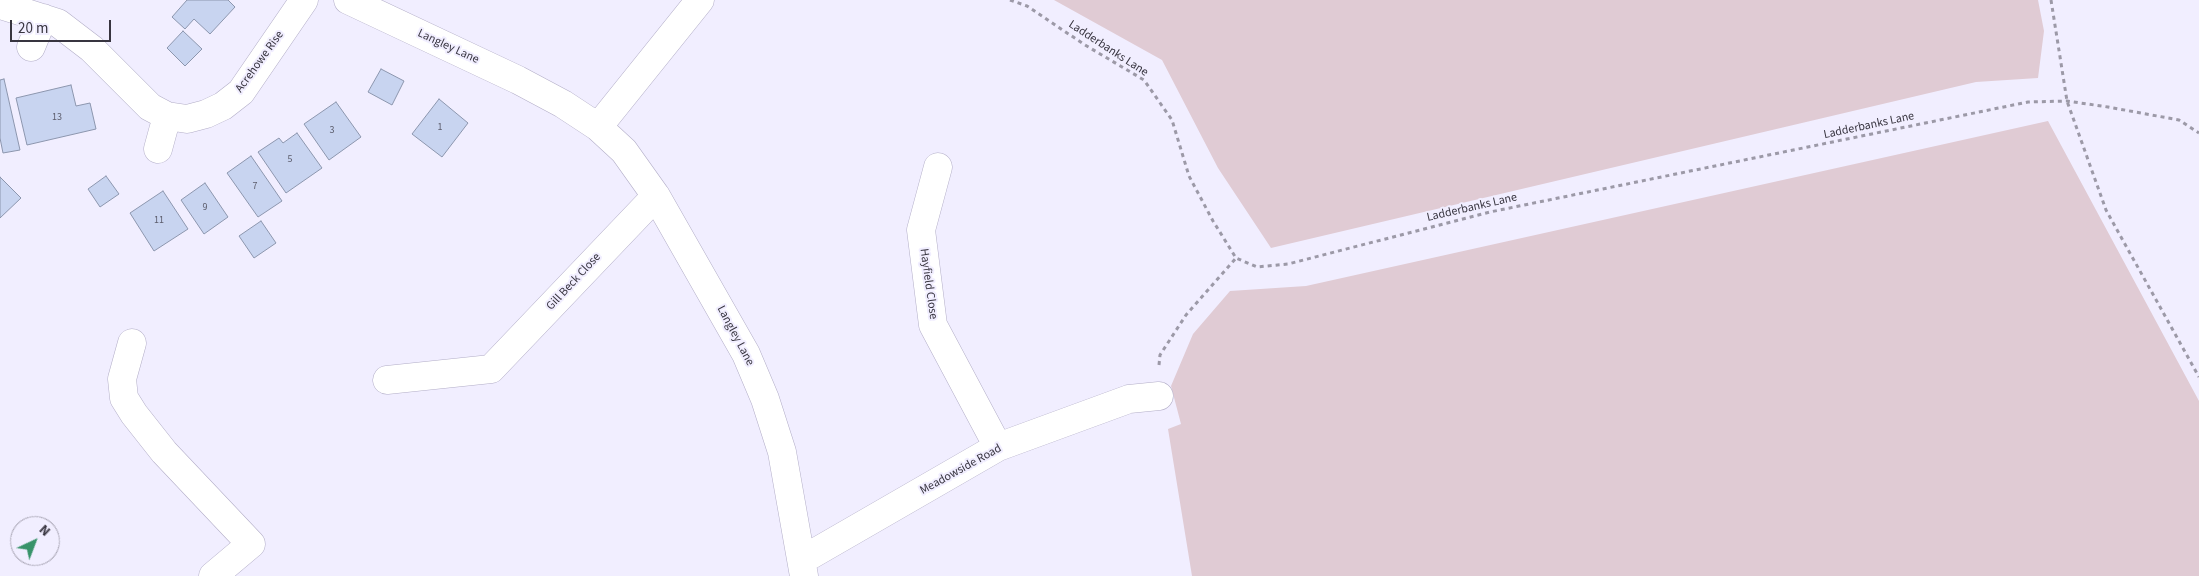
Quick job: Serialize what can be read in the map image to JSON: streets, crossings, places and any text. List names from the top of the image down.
{
  "streets": {
    "street": [
      "Langley Lane",
      "Acrehowe Rise",
      "Gill Beck Close",
      "Hayfield Close",
      "Meadowside Road"
    ],
    "path": ["Ladderbanks Lane"]
  },
  "crossings": [
    ["Langley Lane", "Gill Beck Close"],
    ["Langley Lane", "Meadowside Road"],
    ["Hayfield Close", "Meadowside Road"]
  ],
  "house_numbers": [
    "13",
    "1",
    "3",
    "5",
    "7",
    "9",
    "11"
  ],
  "scale_bar": "20 m",
  "north": "top right"
}
